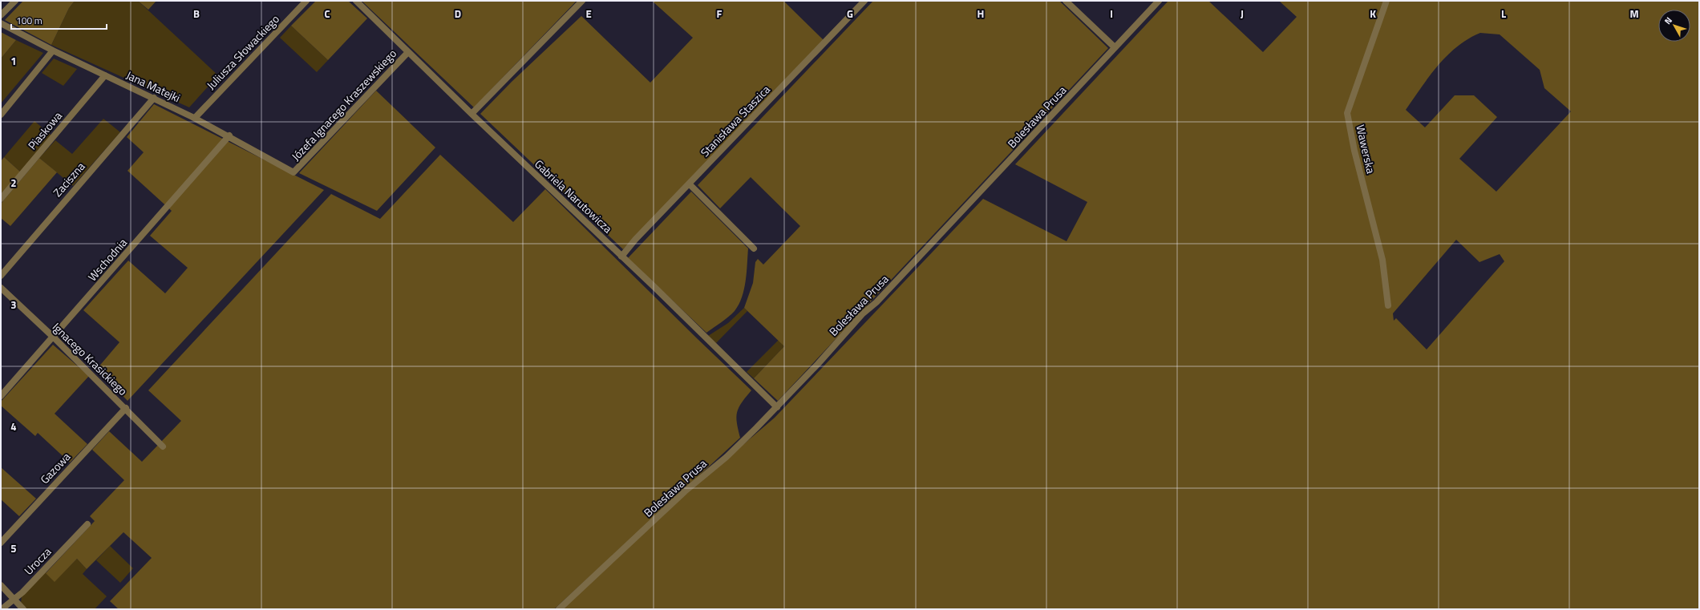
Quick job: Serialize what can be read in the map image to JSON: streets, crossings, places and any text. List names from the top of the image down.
{
  "streets": {
    "street": [
      "Juliusza Słowackiego",
      "Jana Matejki",
      "Józefa Ignacego Kraszewskiego",
      "Bolesława Prusa",
      "Stanisława Staszica",
      "Piaskowa",
      "Wawerska",
      "Zaciszna",
      "Gabriela Narutowicza",
      "Wschodnia",
      "Ignacego Krasickiego",
      "Gazowa",
      "Urocza"
    ]
  },
  "crossings": [
    ["Juliusza Słowackiego", "Jana Matejki"],
    ["Jana Matejki", "Józefa Ignacego Kraszewskiego"],
    ["Jana Matejki", "Piaskowa"],
    ["Jana Matejki", "Zaciszna"],
    ["Jana Matejki", "Wschodnia"],
    ["Józefa Ignacego Kraszewskiego", "Gabriela Narutowicza"],
    ["Bolesława Prusa", "Gabriela Narutowicza"],
    ["Stanisława Staszica", "Gabriela Narutowicza"],
    ["Wschodnia", "Ignacego Krasickiego"],
    ["Ignacego Krasickiego", "Gazowa"]
  ],
  "scale_bar": "100 m",
  "north": "top left",
  "grid": {
    "columns": [
      "B",
      "C",
      "D",
      "E",
      "F",
      "G",
      "H",
      "I",
      "J",
      "K",
      "L",
      "M"
    ],
    "rows": [
      "1",
      "2",
      "3",
      "4",
      "5"
    ]
  }
}
